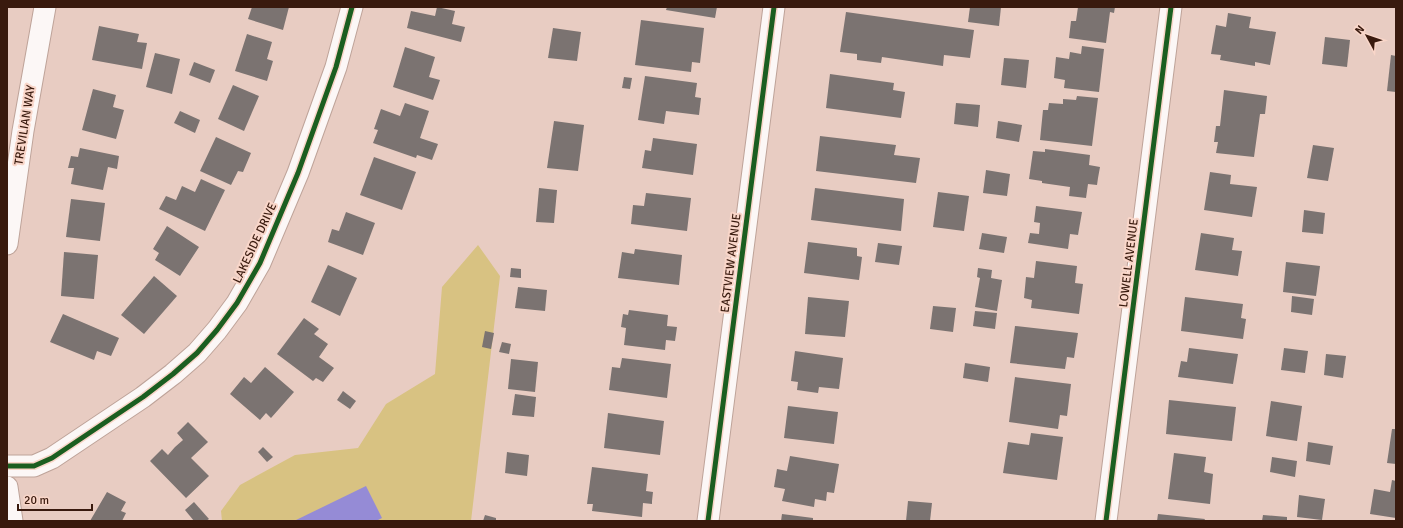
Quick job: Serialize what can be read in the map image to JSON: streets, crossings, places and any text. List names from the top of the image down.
{
  "streets": {
    "street": [
      "TREVILIAN WAY",
      "LAKESIDE DRIVE",
      "EASTVIEW AVENUE",
      "LOWELL AVENUE"
    ]
  },
  "scale_bar": "20 m",
  "north": "top left"
}
